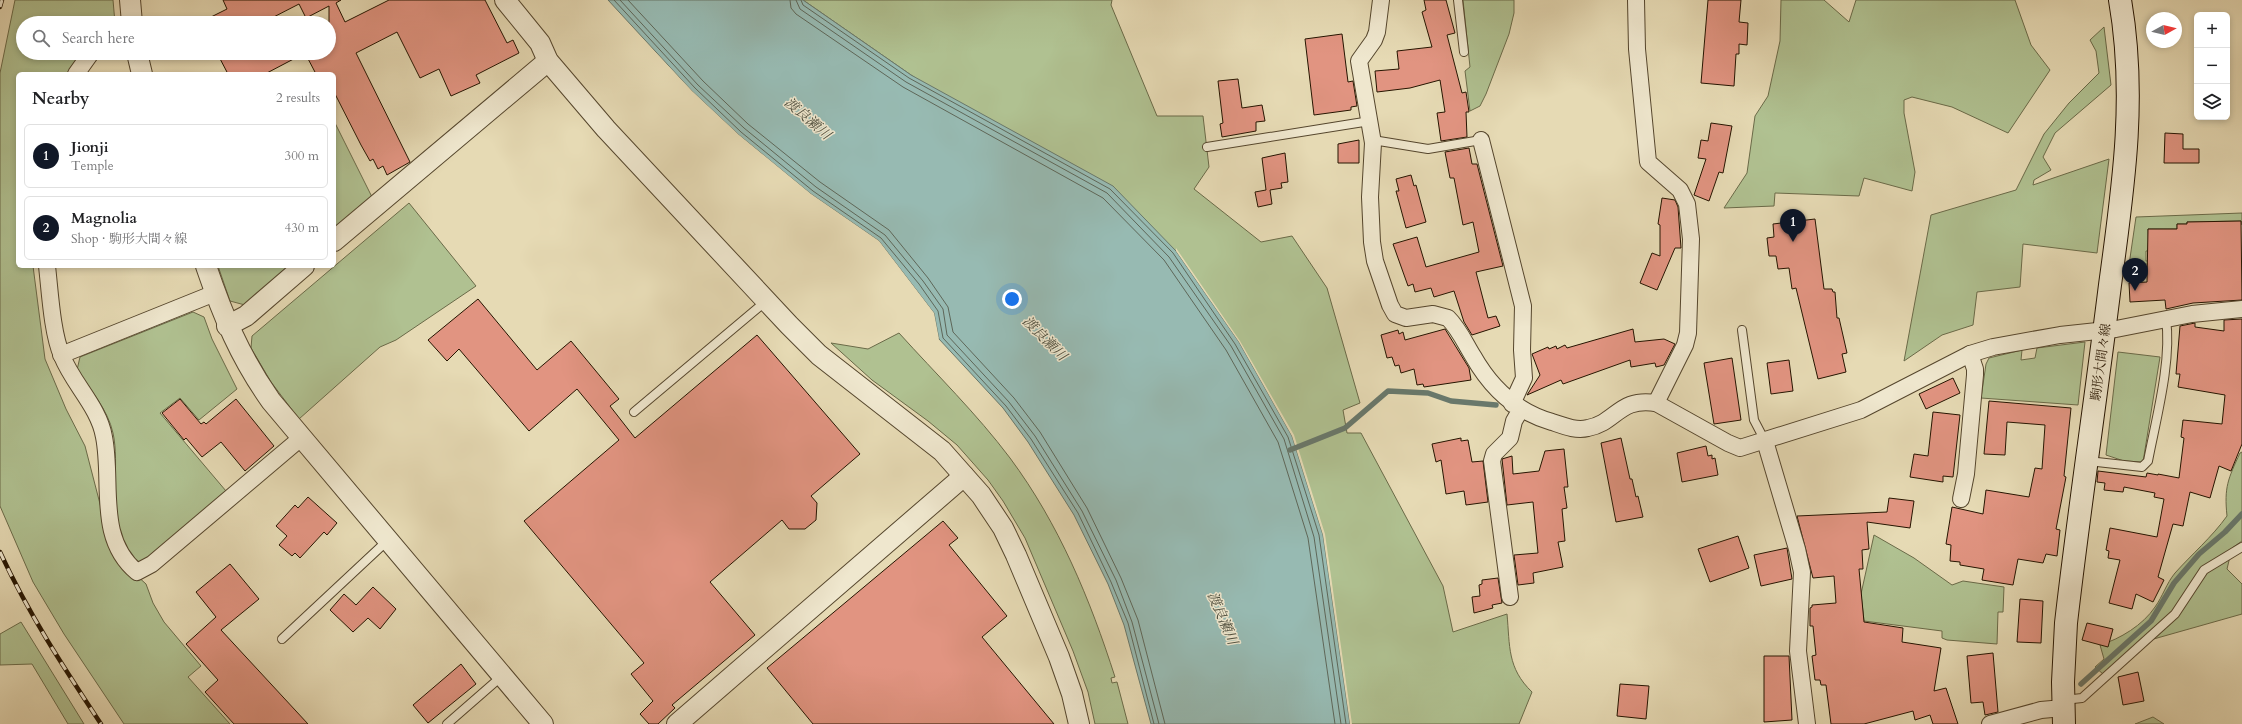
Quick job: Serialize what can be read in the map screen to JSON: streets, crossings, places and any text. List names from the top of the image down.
{
  "streets": {
    "main road": ["駒形大間々線"]
  },
  "water": ["渡良瀬川"],
  "north": "right",
  "page": {
    "map_buttons": ["+", "−"],
    "search": "Search here",
    "heading": ["Nearby", "2 results"],
    "list": [
      {
        "mark": "1",
        "name": "Jionji",
        "note": "Temple",
        "value": "300 m"
      },
      {
        "mark": "2",
        "name": "Magnolia",
        "note": "Shop · 駒形大間々線",
        "value": "430 m"
      }
    ],
    "pins": ["1", "2"]
  }
}
